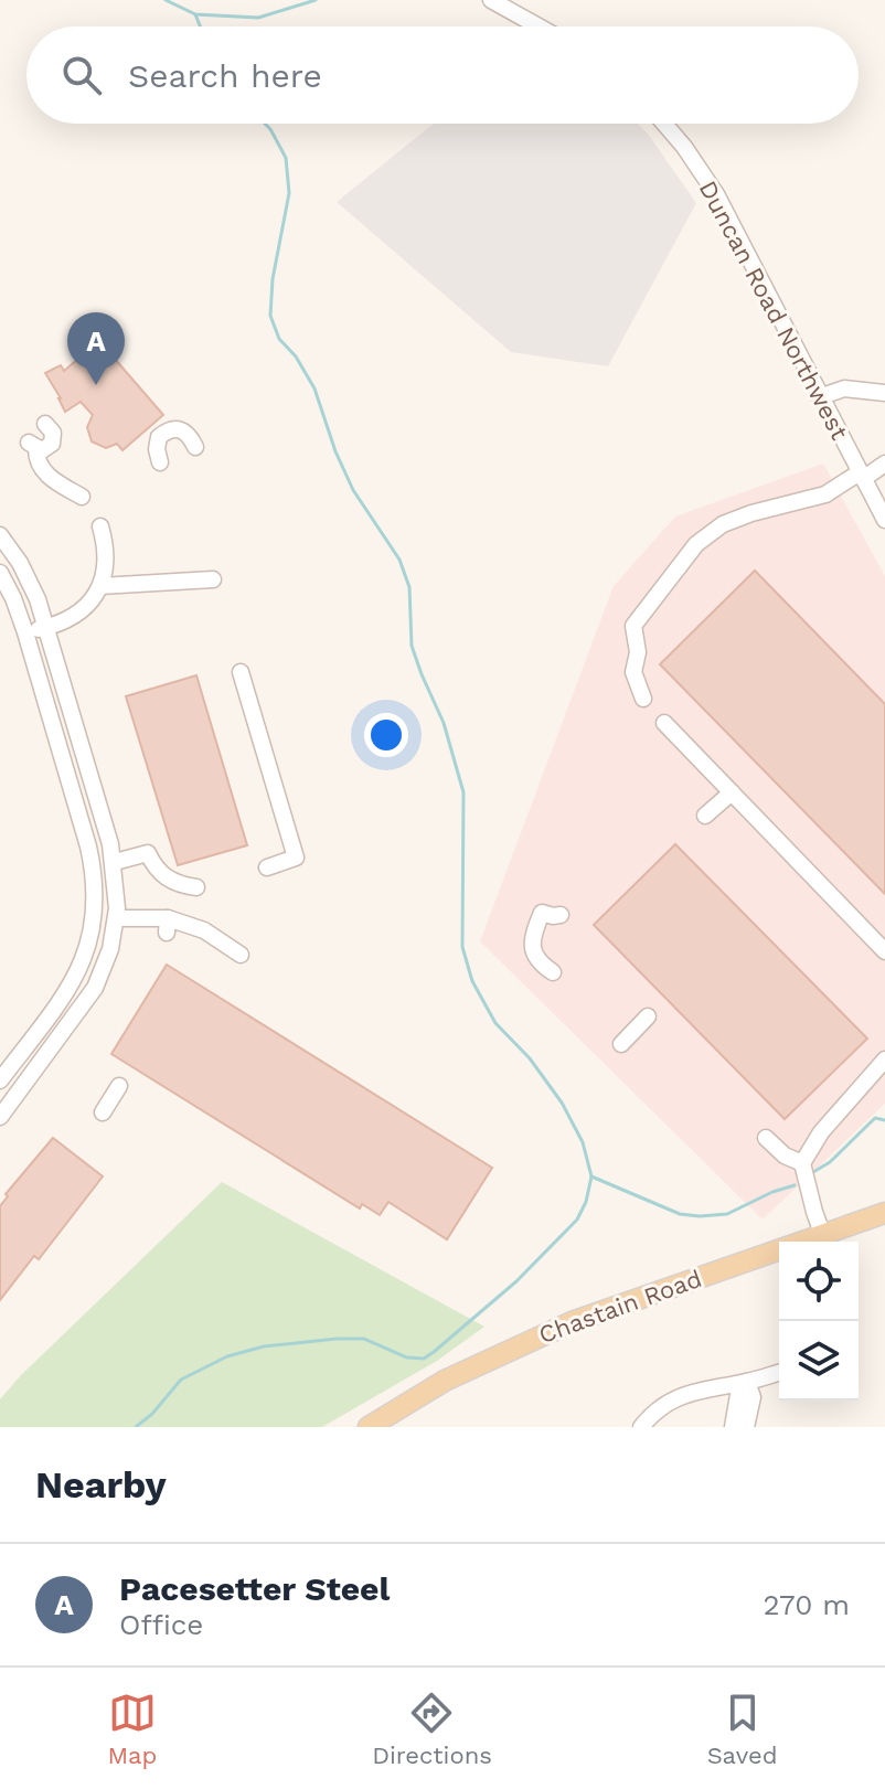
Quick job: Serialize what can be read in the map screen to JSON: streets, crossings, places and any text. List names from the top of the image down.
{
  "streets": {
    "main road": ["Chastain Road"],
    "street": ["Duncan Road Northwest"]
  },
  "page": {
    "search": "Search here",
    "pins": "A",
    "heading": "Nearby",
    "list": [
      {
        "mark": "A",
        "name": "Pacesetter Steel",
        "note": "Office",
        "value": "270 m"
      }
    ],
    "nav": ["Map", "Directions", "Saved"]
  }
}
